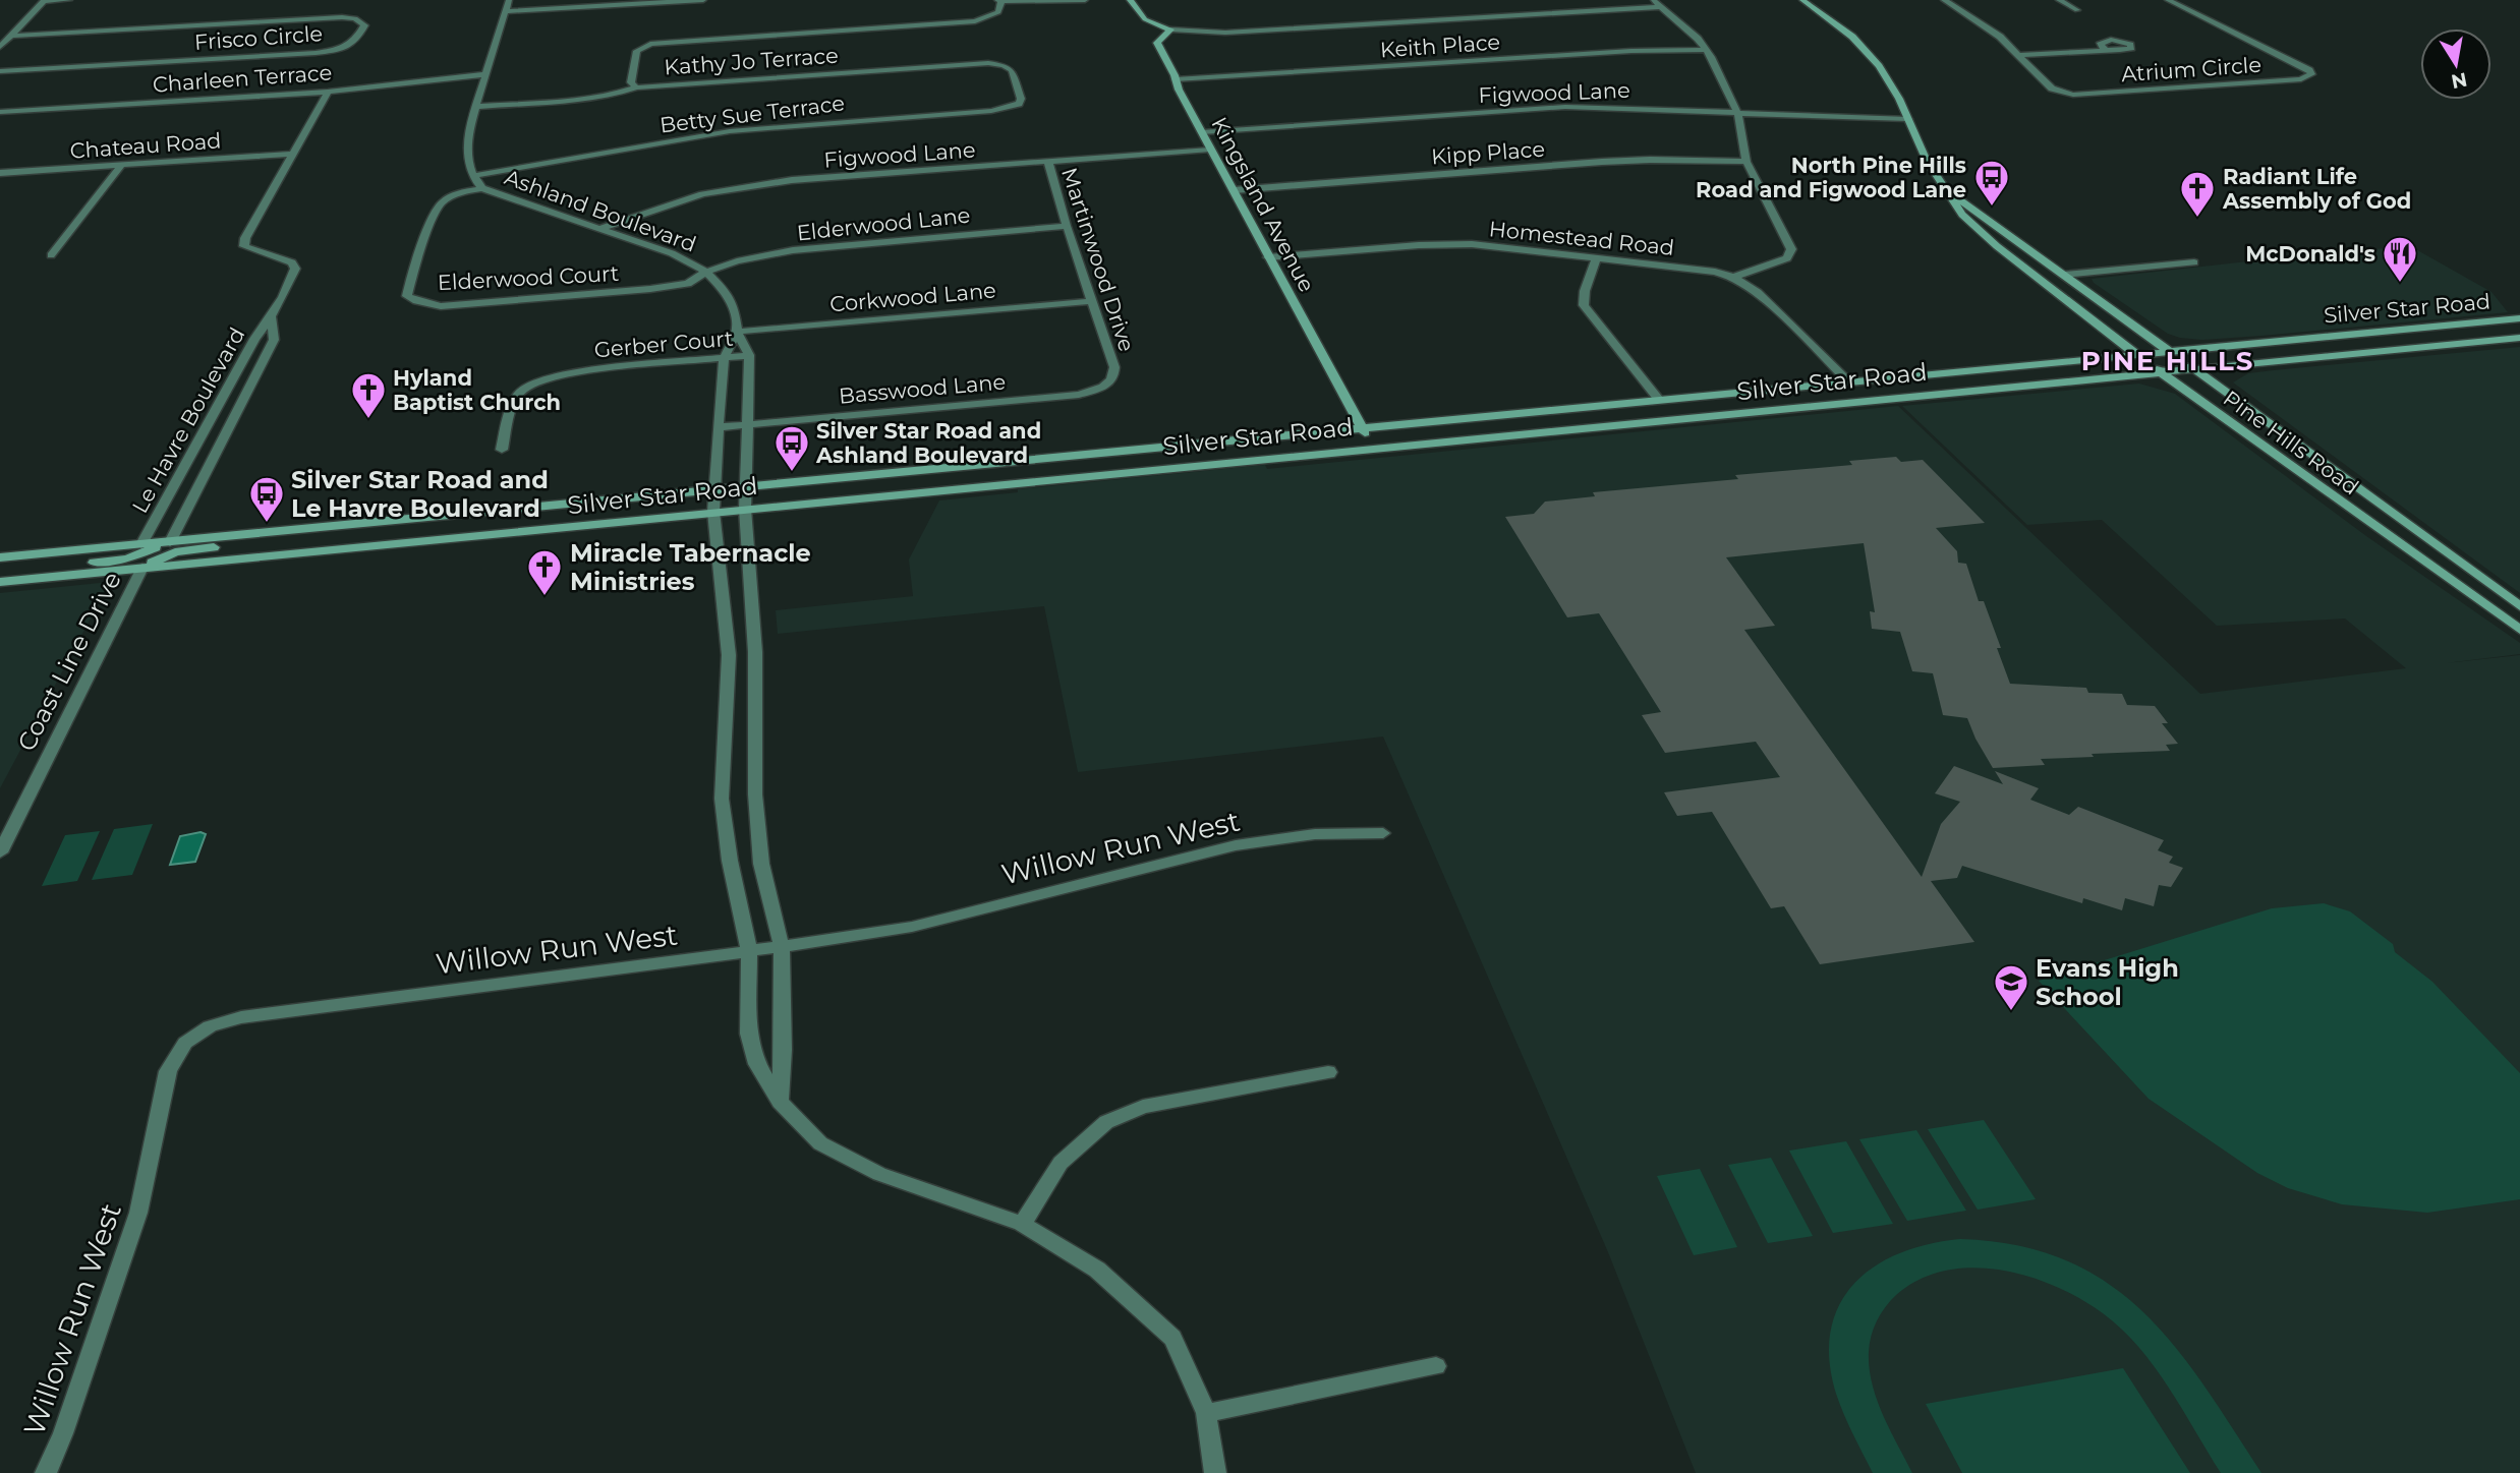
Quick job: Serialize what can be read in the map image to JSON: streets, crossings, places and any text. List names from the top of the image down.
{
  "streets": {
    "main road": ["Kingsland Avenue", "Silver Star Road", "Pine Hills Road"],
    "street": [
      "Frisco Circle",
      "Keith Place",
      "Kathy Jo Terrace",
      "Atrium Circle",
      "Charleen Terrace",
      "Figwood Lane",
      "Betty Sue Terrace",
      "Chateau Road",
      "Kipp Place",
      "Ashland Boulevard",
      "Elderwood Lane",
      "Homestead Road",
      "Martinwood Drive",
      "Elderwood Court",
      "Corkwood Lane",
      "Gerber Court",
      "Basswood Lane",
      "Le Havre Boulevard",
      "Coast Line Drive",
      "Willow Run West"
    ]
  },
  "crossings": [
    ["Keith Place", "Kingsland Avenue"],
    ["Kathy Jo Terrace", "Betty Sue Terrace"],
    ["Kathy Jo Terrace", "Ashland Boulevard"],
    ["Charleen Terrace", "Ashland Boulevard"],
    ["Charleen Terrace", "Le Havre Boulevard"],
    ["Figwood Lane", "Kingsland Avenue"],
    ["Figwood Lane", "Ashland Boulevard"],
    ["Figwood Lane", "Martinwood Drive"],
    ["Figwood Lane", "Pine Hills Road"],
    ["Betty Sue Terrace", "Ashland Boulevard"],
    ["Chateau Road", "Le Havre Boulevard"],
    ["Kipp Place", "Kingsland Avenue"],
    ["Kingsland Avenue", "Homestead Road"],
    ["Kingsland Avenue", "Silver Star Road"],
    ["Ashland Boulevard", "Elderwood Lane"],
    ["Ashland Boulevard", "Elderwood Court"],
    ["Ashland Boulevard", "Corkwood Lane"],
    ["Ashland Boulevard", "Silver Star Road"],
    ["Ashland Boulevard", "Gerber Court"],
    ["Ashland Boulevard", "Basswood Lane"],
    ["Ashland Boulevard", "Willow Run West"],
    ["Elderwood Lane", "Martinwood Drive"],
    ["Elderwood Lane", "Elderwood Court"],
    ["Homestead Road", "Silver Star Road"],
    ["Martinwood Drive", "Corkwood Lane"],
    ["Martinwood Drive", "Basswood Lane"],
    ["Silver Star Road", "Le Havre Boulevard"],
    ["Silver Star Road", "Pine Hills Road"],
    ["Silver Star Road", "Coast Line Drive"]
  ],
  "districts": ["PINE HILLS"],
  "places": {
    "bus stop": ["North Pine Hills Road and Figwood Lane", "Silver Star Road and Ashland Boulevard", "Silver Star Road and Le Havre Boulevard"],
    "church": ["Radiant Life Assembly of God", "Hyland Baptist Church", "Miracle Tabernacle Ministries"],
    "restaurant": ["McDonald's"],
    "school or university": ["Evans High School"]
  },
  "north": "bottom"
}
